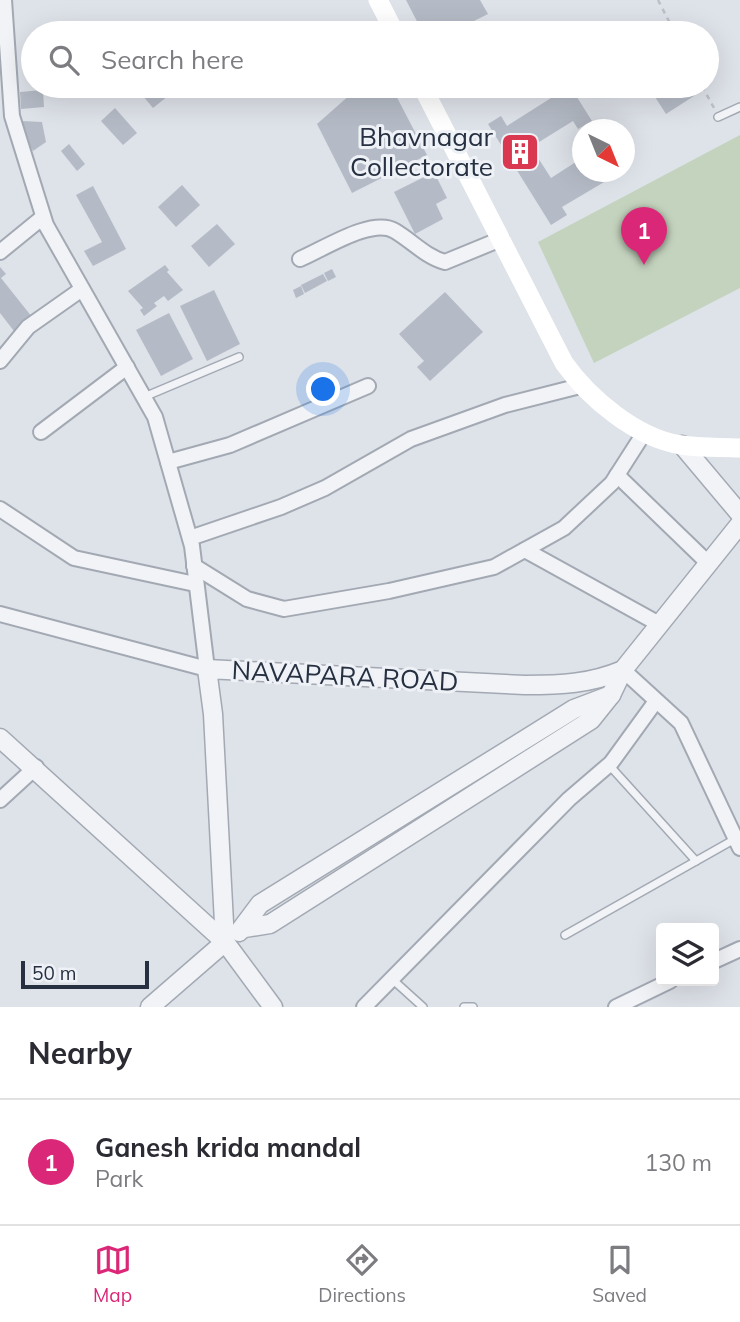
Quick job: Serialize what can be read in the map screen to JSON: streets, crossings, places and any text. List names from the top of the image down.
{
  "streets": {
    "street": ["NAVAPARA ROAD"]
  },
  "places": {
    "building": ["Bhavnagar Collectorate"]
  },
  "scale_bar": "50 m",
  "north": "bottom right",
  "page": {
    "search": "Search here",
    "pins": "1",
    "scale": "50 m",
    "heading": "Nearby",
    "list": [
      {
        "mark": "1",
        "name": "Ganesh krida mandal",
        "note": "Park",
        "value": "130 m"
      }
    ],
    "nav": ["Map", "Directions", "Saved"]
  }
}
